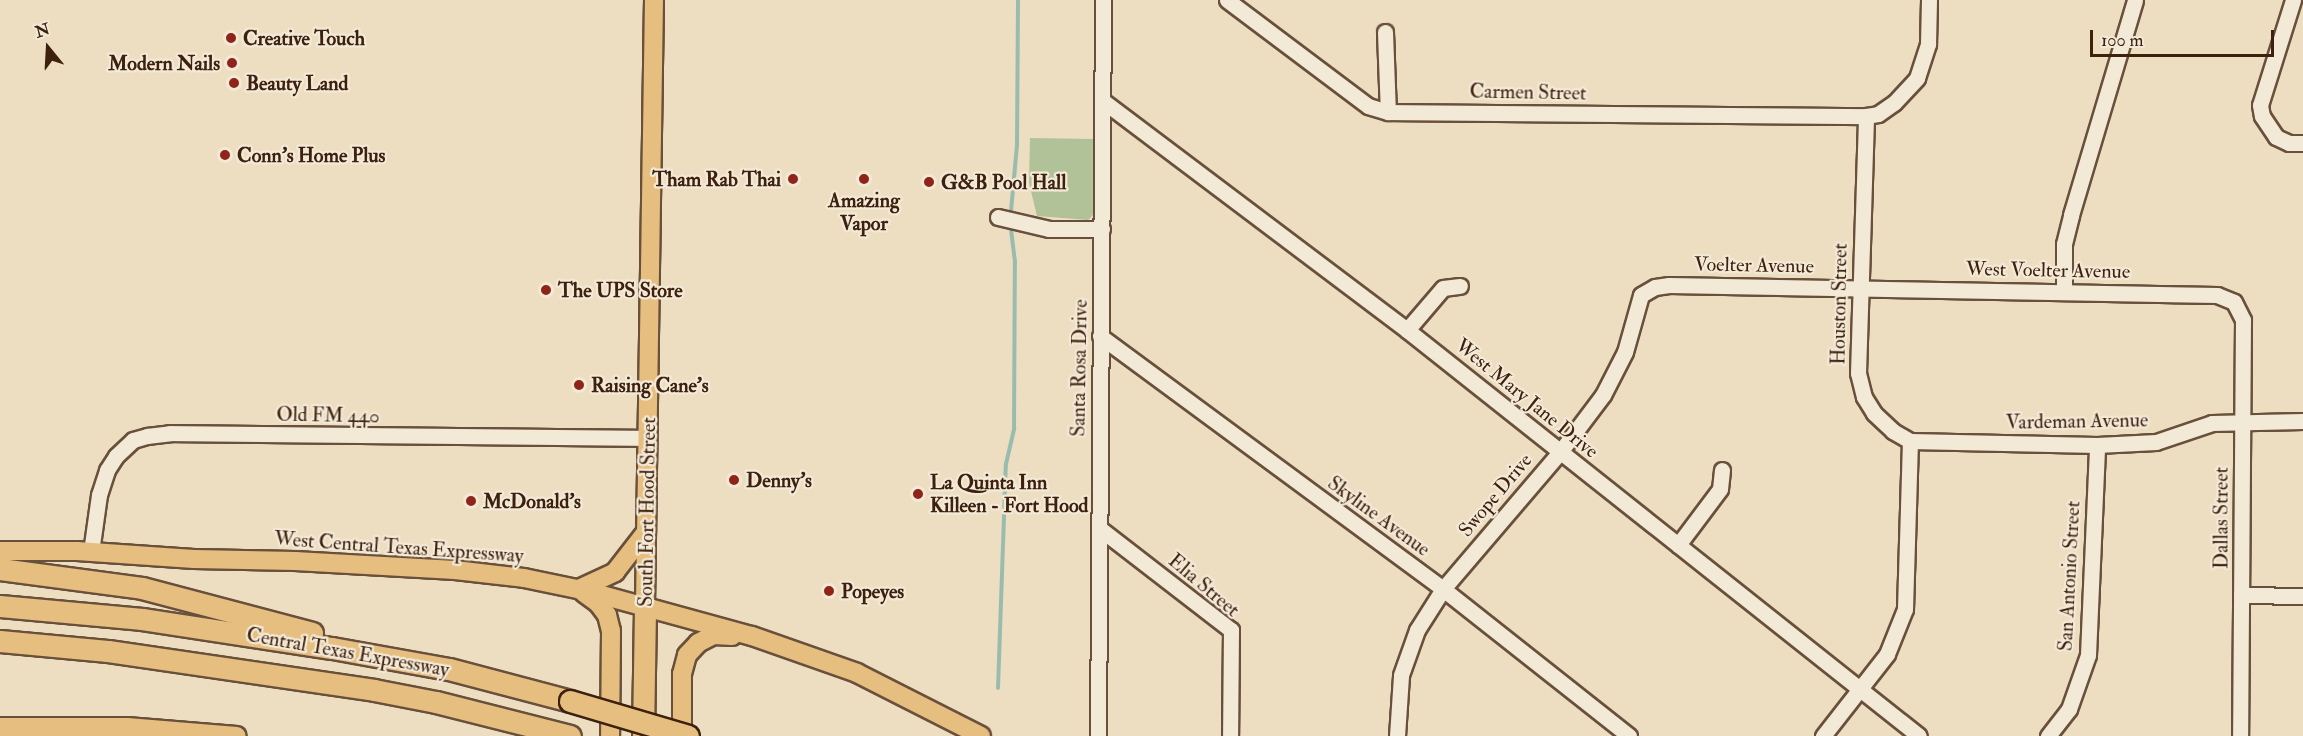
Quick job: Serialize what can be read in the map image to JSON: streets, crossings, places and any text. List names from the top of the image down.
{
  "streets": {
    "highway": ["South Fort Hood Street", "Central Texas Expressway"],
    "main road": ["West Central Texas Expressway"],
    "street": [
      "Carmen Street",
      "Voelter Avenue",
      "West Voelter Avenue",
      "Houston Street",
      "Santa Rosa Drive",
      "West Mary Jane Drive",
      "Old FM 440",
      "Vardeman Avenue",
      "Swope Drive",
      "Skyline Avenue",
      "Dallas Street",
      "San Antonio Street",
      "Elia Street"
    ]
  },
  "crossings": [
    ["Carmen Street", "Houston Street"],
    ["Voelter Avenue", "West Voelter Avenue"],
    ["Voelter Avenue", "Houston Street"],
    ["Voelter Avenue", "Swope Drive"],
    ["West Voelter Avenue", "Houston Street"],
    ["West Voelter Avenue", "Dallas Street"],
    ["Houston Street", "Vardeman Avenue"],
    ["Santa Rosa Drive", "West Mary Jane Drive"],
    ["Santa Rosa Drive", "Skyline Avenue"],
    ["Santa Rosa Drive", "Elia Street"],
    ["West Mary Jane Drive", "Swope Drive"],
    ["Old FM 440", "South Fort Hood Street"],
    ["Old FM 440", "West Central Texas Expressway"],
    ["Vardeman Avenue", "Dallas Street"],
    ["Vardeman Avenue", "San Antonio Street"],
    ["Swope Drive", "Skyline Avenue"],
    ["South Fort Hood Street", "West Central Texas Expressway"]
  ],
  "places": [
    "Creative Touch",
    "Modern Nails",
    "Beauty Land",
    "Conn's Home Plus",
    "Tham Rab Thai",
    "Amazing Vapor",
    "G&B Pool Hall",
    "The UPS Store",
    "Raising Cane's",
    "Denny's",
    "La Quinta Inn Killeen - Fort Hood",
    "McDonald's",
    "Popeyes"
  ],
  "scale_bar": "100 m",
  "north": "top"
}
